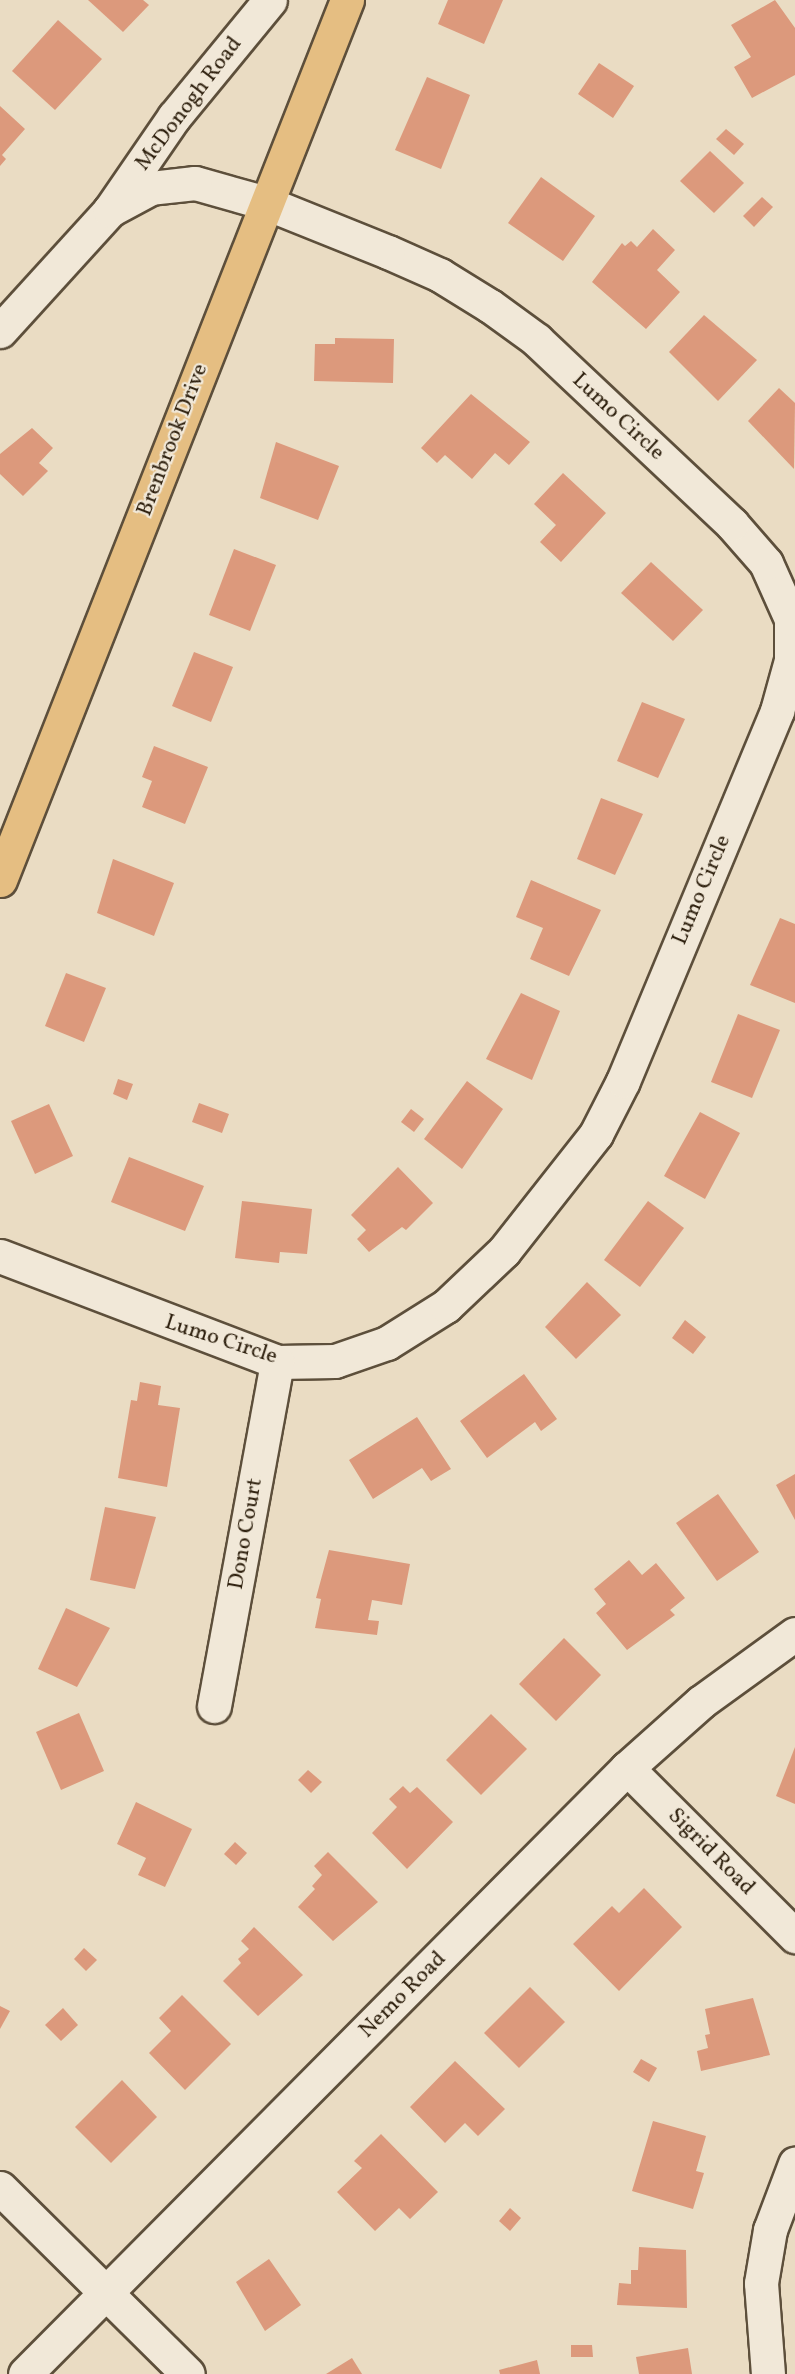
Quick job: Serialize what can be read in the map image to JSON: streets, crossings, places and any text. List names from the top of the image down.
{
  "streets": {
    "main road": ["Brenbrook Drive"],
    "street": [
      "McDonogh Road",
      "Lumo Circle",
      "Dono Court",
      "Sigrid Road",
      "Nemo Road"
    ]
  },
  "crossings": [
    ["McDonogh Road", "Lumo Circle"],
    ["McDonogh Road", "Brenbrook Drive"],
    ["Lumo Circle", "Brenbrook Drive"],
    ["Lumo Circle", "Dono Court"],
    ["Sigrid Road", "Nemo Road"]
  ]
}
